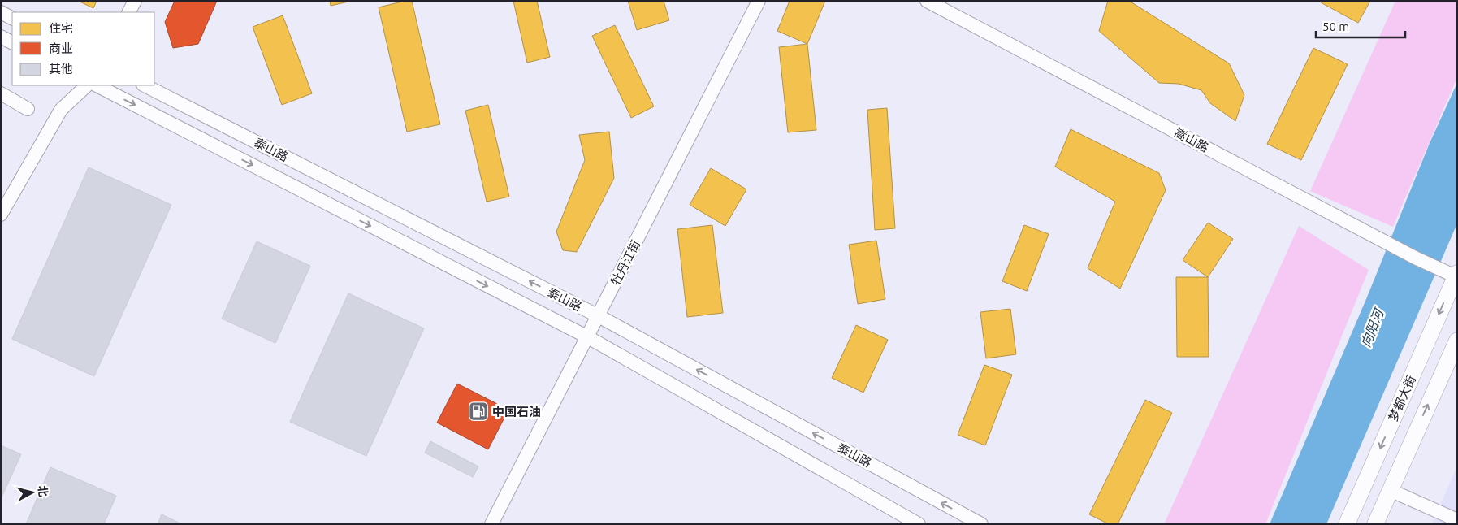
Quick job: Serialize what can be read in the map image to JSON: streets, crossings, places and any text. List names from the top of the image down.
{
  "streets": {
    "main road": ["梦都大街"],
    "street": ["嵩山路", "泰山路", "牡丹江街"]
  },
  "crossings": [
    ["嵩山路", "梦都大街"],
    ["泰山路", "牡丹江街"]
  ],
  "water": ["向阳河"],
  "places": {
    "fuel station": ["中国石油"]
  },
  "legend": ["住宅", "商业", "其他"],
  "scale_bar": "50 m",
  "north": "right"
}
